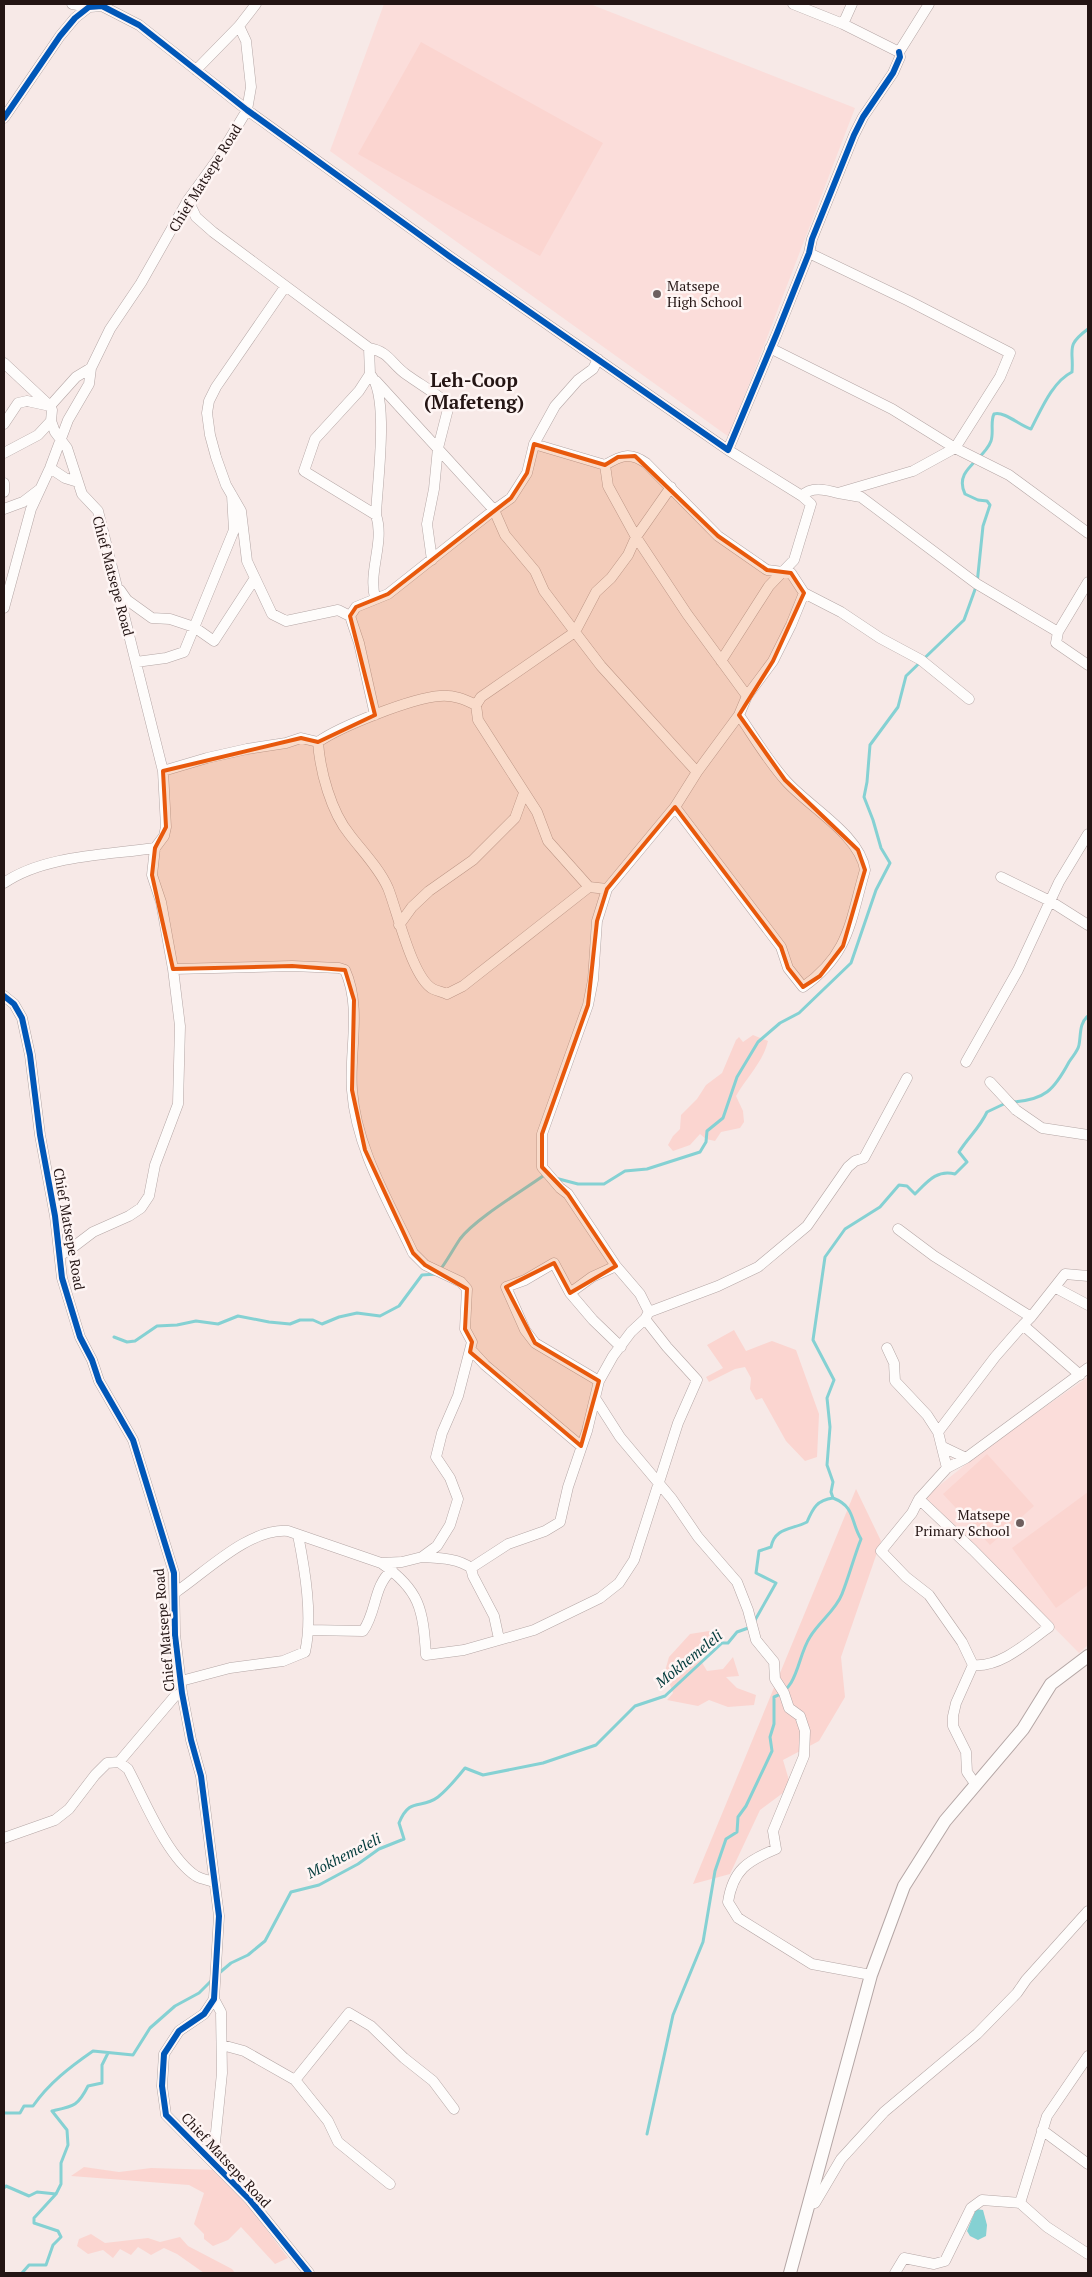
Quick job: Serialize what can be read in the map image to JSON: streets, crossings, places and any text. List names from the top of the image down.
{
  "streets": {
    "street": ["Chief Matsepe Road"]
  },
  "districts": ["Leh-Coop (Mafeteng)"],
  "water": ["Mokhemeleli"],
  "places": ["Matsepe High School", "Matsepe Primary School"]
}
